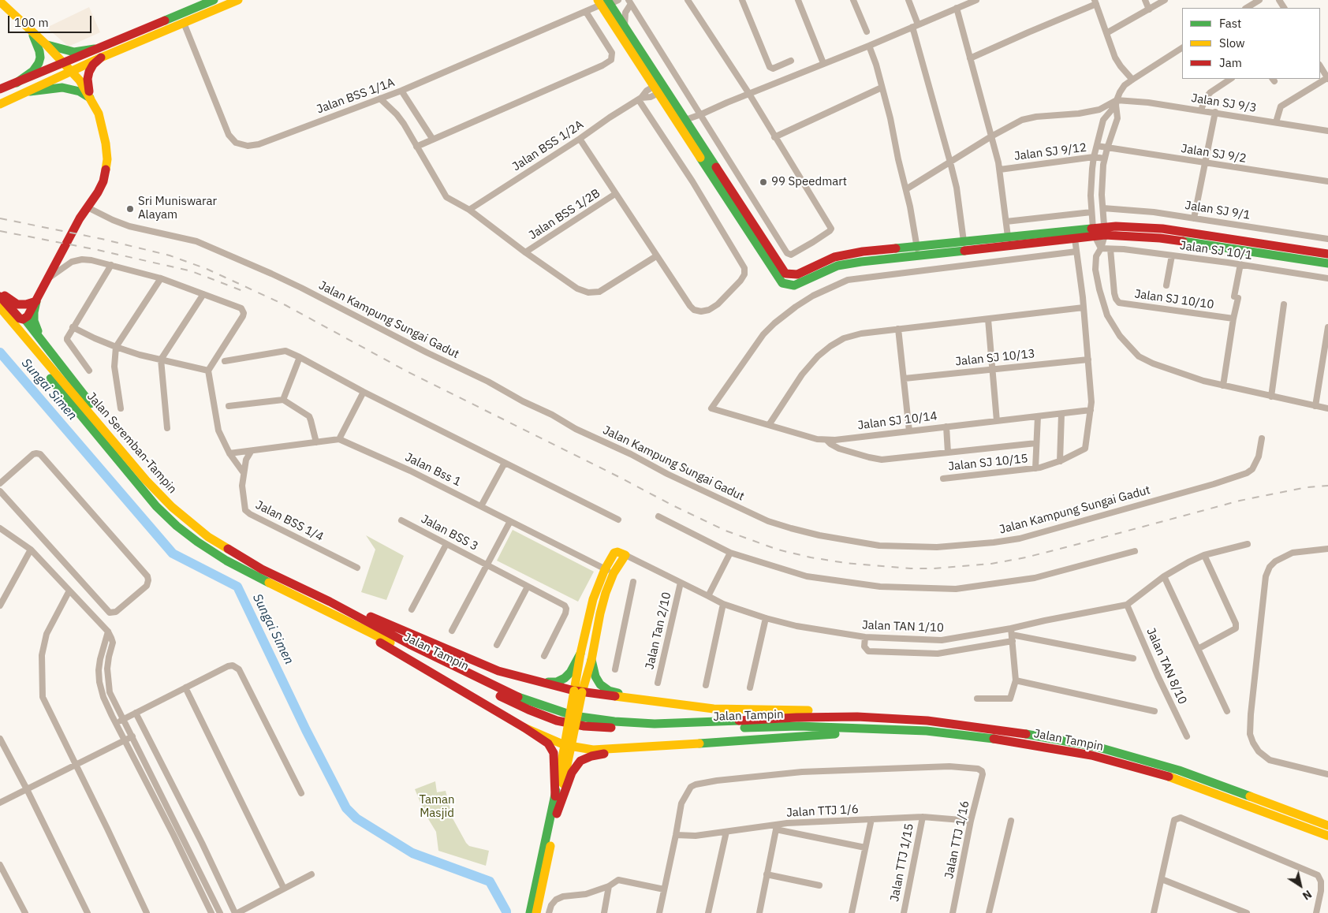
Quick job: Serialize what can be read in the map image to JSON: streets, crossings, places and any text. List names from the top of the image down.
{
  "streets": {
    "main road": ["Jalan Seremban-Tampin", "Jalan Tampin"],
    "street": [
      "Jalan BSS 1/1A",
      "Jalan SJ 9/3",
      "Jalan BSS 1/2A",
      "Jalan SJ 9/12",
      "Jalan SJ 9/2",
      "Jalan SJ 9/1",
      "Jalan BSS 1/2B",
      "Jalan SJ 10/1",
      "Jalan SJ 10/10",
      "Jalan Kampung Sungai Gadut",
      "Jalan SJ 10/13",
      "Jalan SJ 10/14",
      "Jalan SJ 10/15",
      "Jalan Bss 1",
      "Jalan BSS 1/4",
      "Jalan BSS 3",
      "Jalan TAN 1/10",
      "Jalan Tan 2/10",
      "Jalan TAN 8/10",
      "Jalan TTJ 1/6",
      "Jalan TTJ 1/16",
      "Jalan TTJ 1/15"
    ]
  },
  "crossings": [
    ["Jalan SJ 10/1", "Jalan SJ 10/10"],
    ["Jalan SJ 10/14", "Jalan SJ 10/15"],
    ["Jalan Seremban-Tampin", "Jalan Tampin"],
    ["Jalan Bss 1", "Jalan BSS 1/4"],
    ["Jalan TAN 1/10", "Jalan Tan 2/10"],
    ["Jalan TAN 1/10", "Jalan TAN 8/10"],
    ["Jalan TTJ 1/6", "Jalan TTJ 1/16"],
    ["Jalan TTJ 1/6", "Jalan TTJ 1/15"]
  ],
  "water": ["Sungai Simen"],
  "parks": ["Taman Masjid"],
  "places": ["99 Speedmart", "Sri Muniswarar Alayam"],
  "legend": ["Fast", "Slow", "Jam"],
  "scale_bar": "100 m",
  "north": "bottom right"
}
